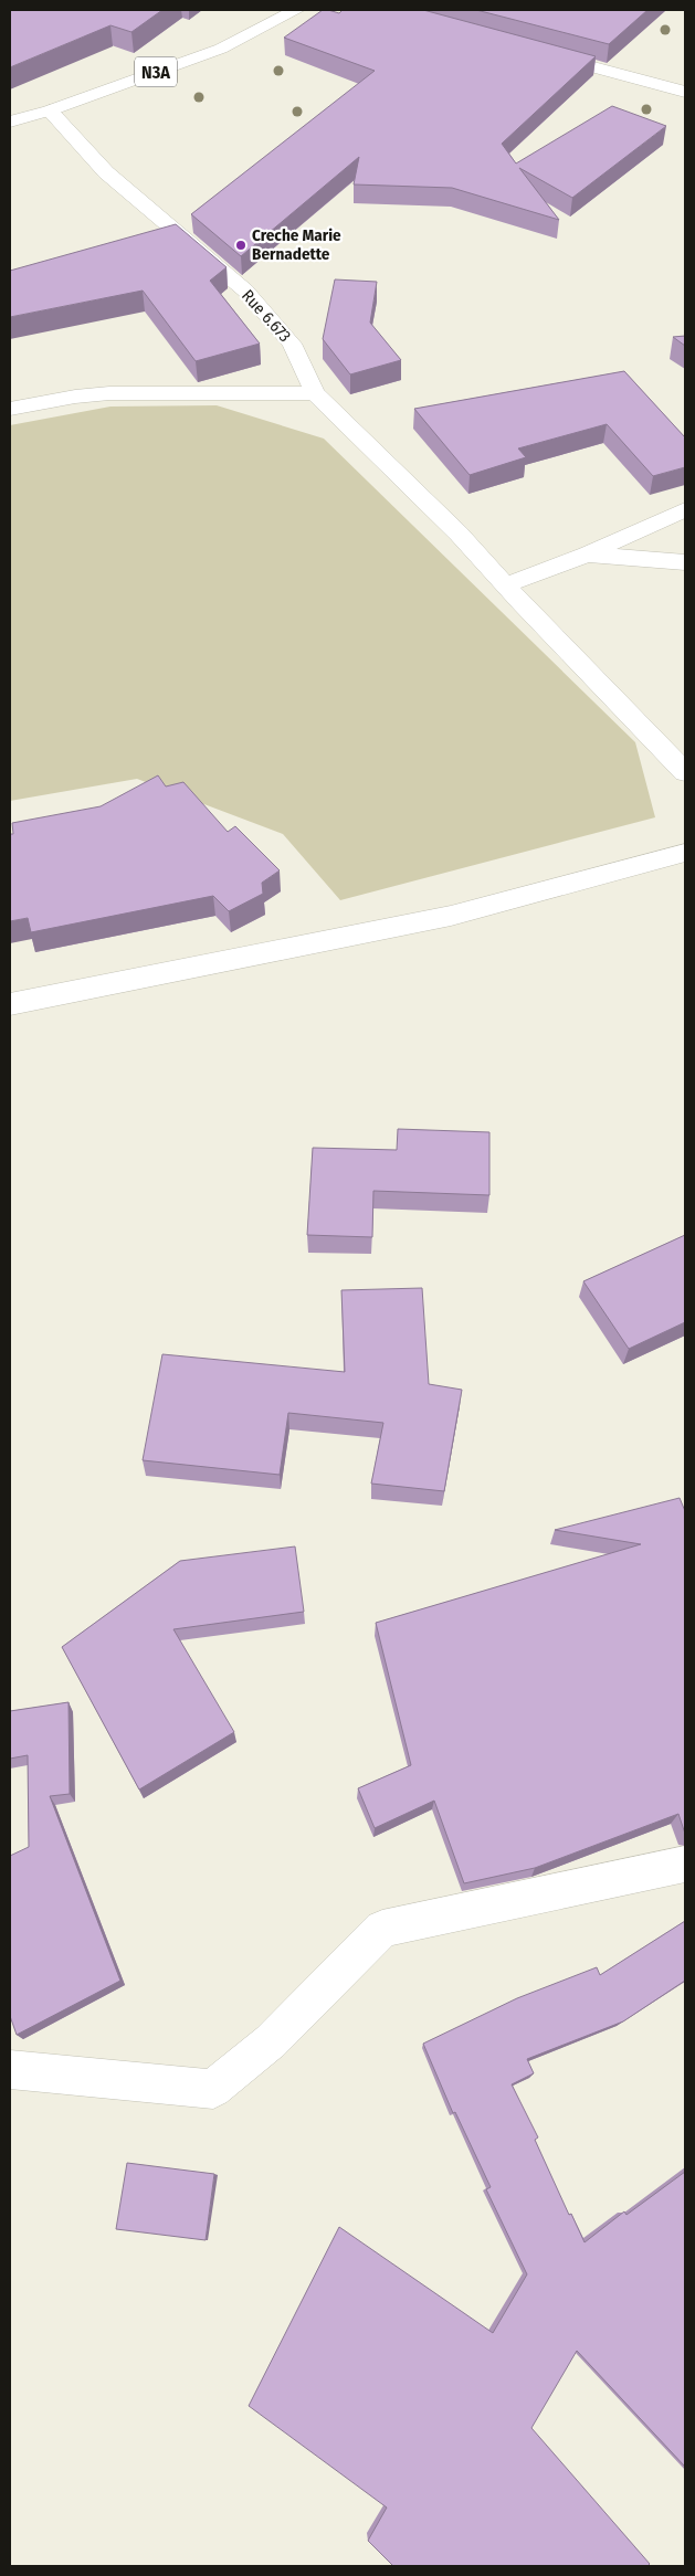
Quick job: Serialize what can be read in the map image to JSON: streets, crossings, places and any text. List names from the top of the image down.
{
  "streets": {
    "main road": ["N3A", "Rue 6.673"]
  },
  "crossings": [
    ["N3A", "Rue 6.673"]
  ],
  "places": ["Creche Marie Bernadette"]
}
